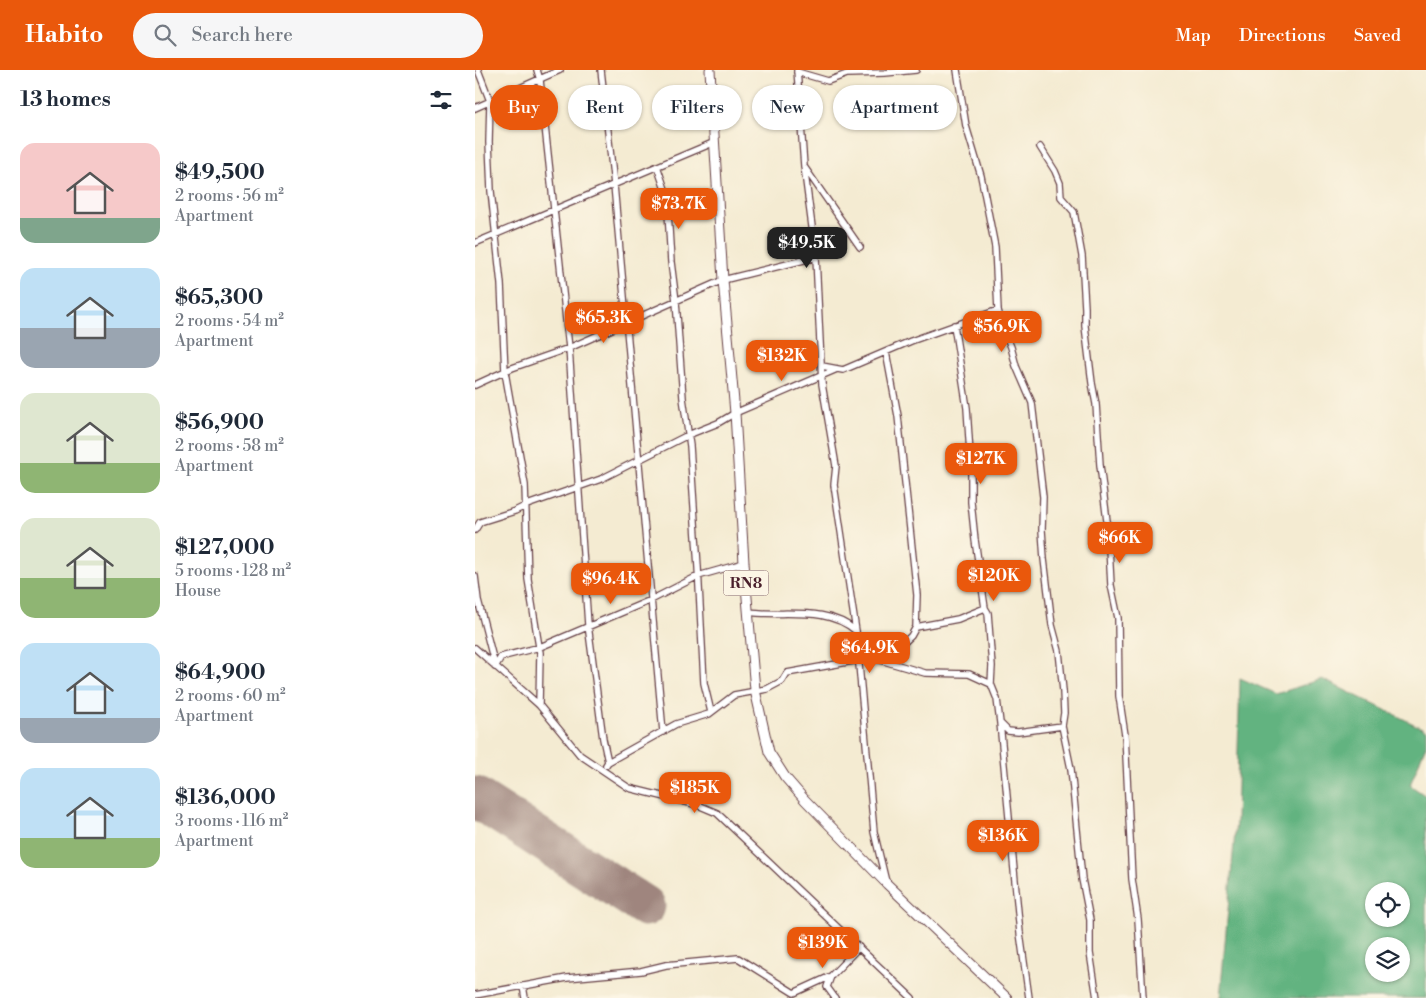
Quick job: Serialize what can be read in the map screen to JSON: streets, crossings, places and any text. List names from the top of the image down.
{
  "streets": {
    "main road": ["RN8"]
  },
  "page": {
    "header": "Habito",
    "search": "Search here",
    "nav": ["Map", "Directions", "Saved"],
    "heading": "13 homes",
    "chip": [
      "Buy",
      "Rent",
      "Filters",
      "New",
      "Apartment"
    ],
    "list": [
      {
        "name": "$49,500",
        "note": "2 rooms · 56 m² · Apartment"
      },
      {
        "name": "$65,300",
        "note": "2 rooms · 54 m² · Apartment"
      },
      {
        "name": "$56,900",
        "note": "2 rooms · 58 m² · Apartment"
      },
      {
        "name": "$127,000",
        "note": "5 rooms · 128 m² · House"
      },
      {
        "name": "$64,900",
        "note": "2 rooms · 60 m² · Apartment"
      },
      {
        "name": "$136,000",
        "note": "3 rooms · 116 m² · Apartment"
      }
    ],
    "price": [
      "$73.7K",
      "$49.5K",
      "$65.3K",
      "$56.9K",
      "$132K",
      "$127K",
      "$66K",
      "$120K",
      "$96.4K",
      "$64.9K",
      "$185K",
      "$136K",
      "$139K"
    ]
  }
}
